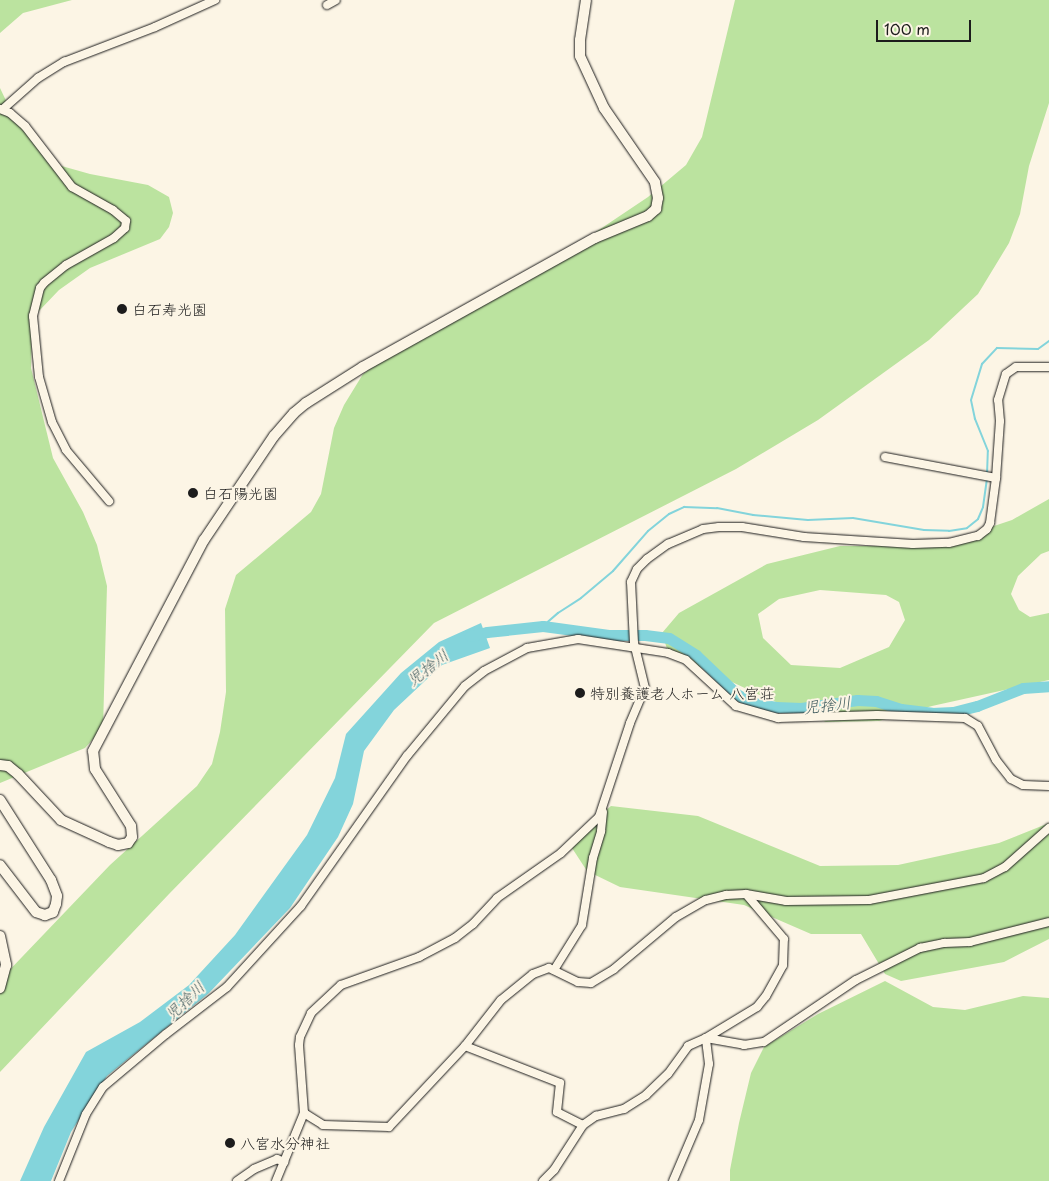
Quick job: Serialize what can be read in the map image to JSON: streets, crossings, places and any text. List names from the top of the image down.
{
  "water": ["児捨川"],
  "places": [
    "白石寿光園",
    "白石陽光園",
    "特別養護老人ホーム 八宮荘",
    "八宮水分神社"
  ],
  "scale_bar": "100 m"
}
